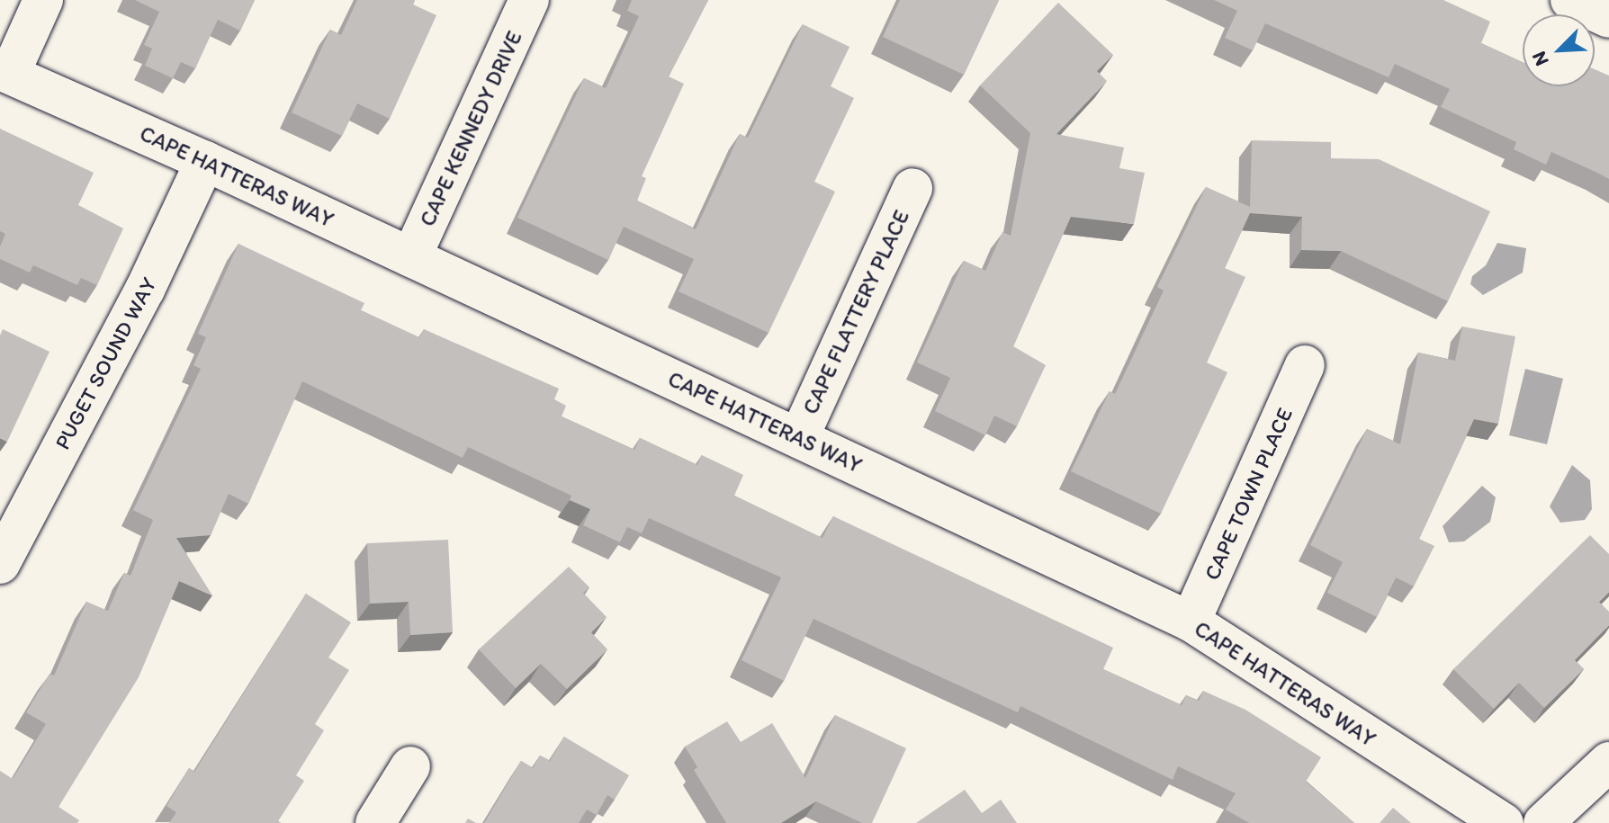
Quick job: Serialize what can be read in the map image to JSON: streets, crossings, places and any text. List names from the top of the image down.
{
  "streets": {
    "street": [
      "CAPE KENNEDY DRIVE",
      "CAPE HATTERAS WAY",
      "CAPE FLATTERY PLACE",
      "PUGET SOUND WAY",
      "CAPE TOWN PLACE"
    ]
  },
  "crossings": [
    ["CAPE KENNEDY DRIVE", "CAPE HATTERAS WAY"],
    ["CAPE HATTERAS WAY", "CAPE FLATTERY PLACE"],
    ["CAPE HATTERAS WAY", "PUGET SOUND WAY"],
    ["CAPE HATTERAS WAY", "CAPE TOWN PLACE"]
  ],
  "north": "bottom left"
}
